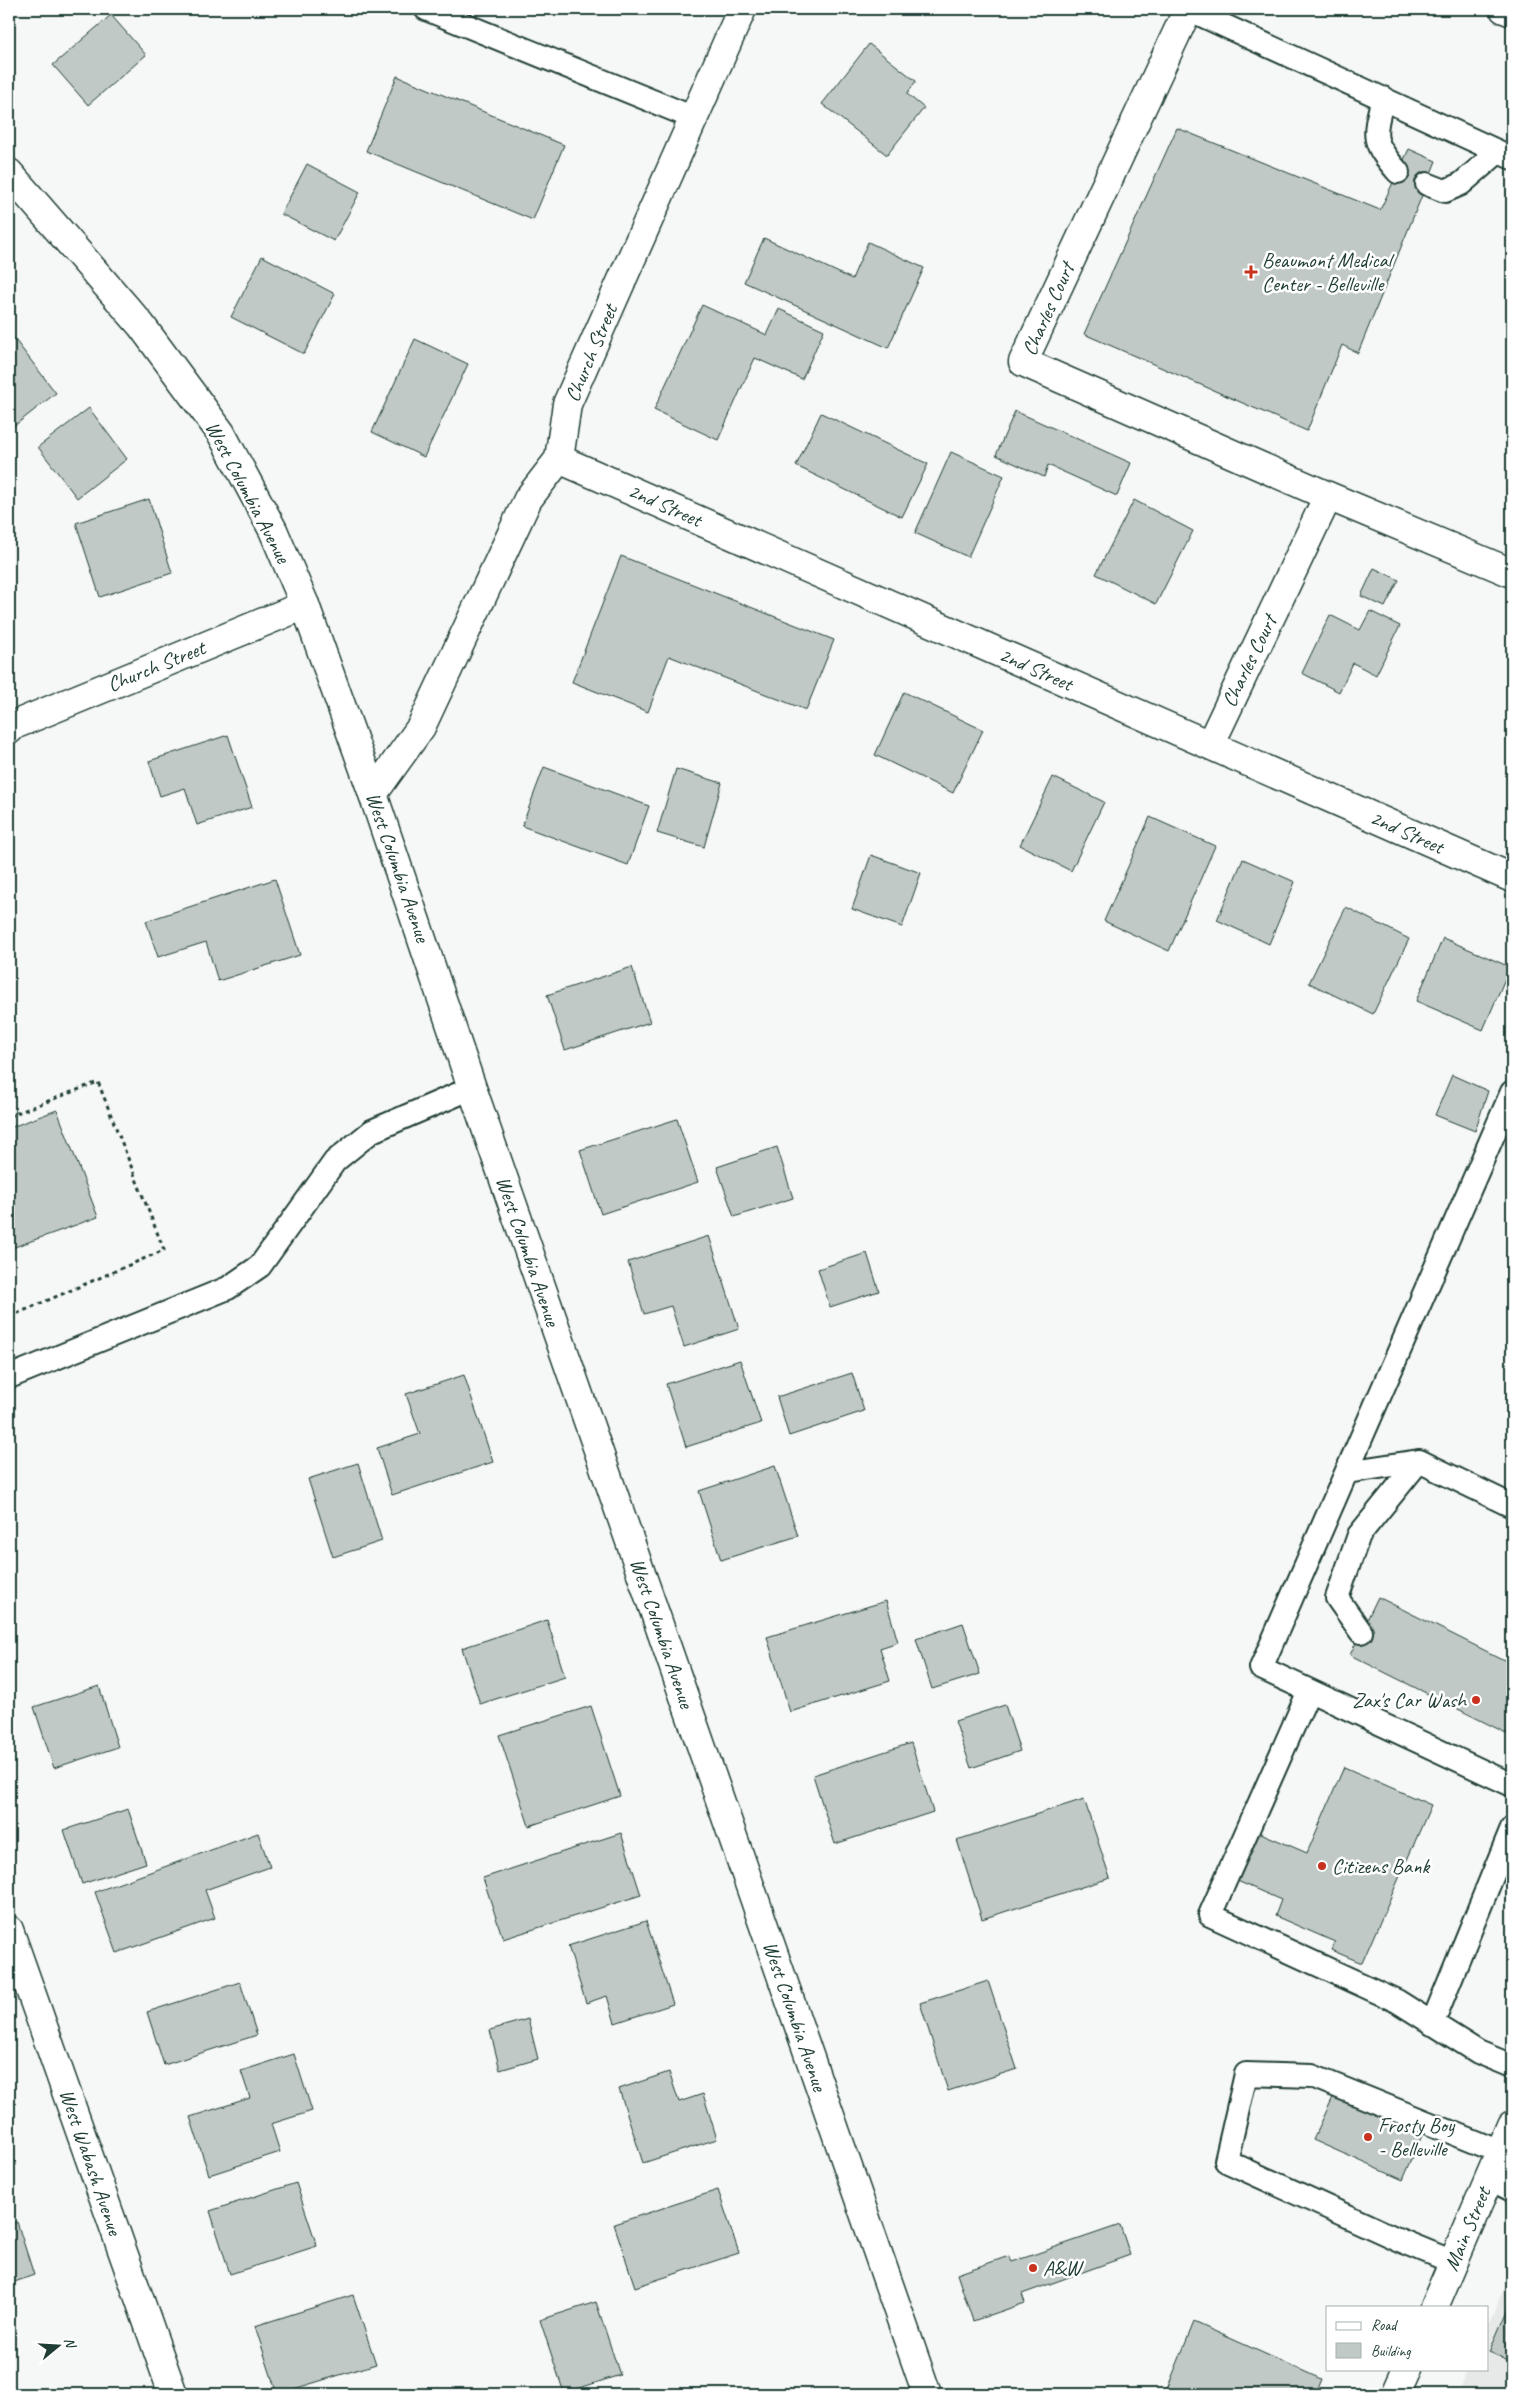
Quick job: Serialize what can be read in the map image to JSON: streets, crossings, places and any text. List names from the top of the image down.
{
  "streets": {
    "street": [
      "Charles Court",
      "Church Street",
      "West Columbia Avenue",
      "2nd Street",
      "West Wabash Avenue",
      "Main Street"
    ]
  },
  "crossings": [
    ["Charles Court", "2nd Street"],
    ["Church Street", "West Columbia Avenue"],
    ["Church Street", "2nd Street"]
  ],
  "places": {
    "health": ["Beaumont Medical Center - Belleville"],
    "other": [
      "Zax's Car Wash",
      "Citizens Bank",
      "Frosty Boy - Belleville",
      "A&W"
    ]
  },
  "legend": ["Road", "Building"],
  "north": "right"
}
